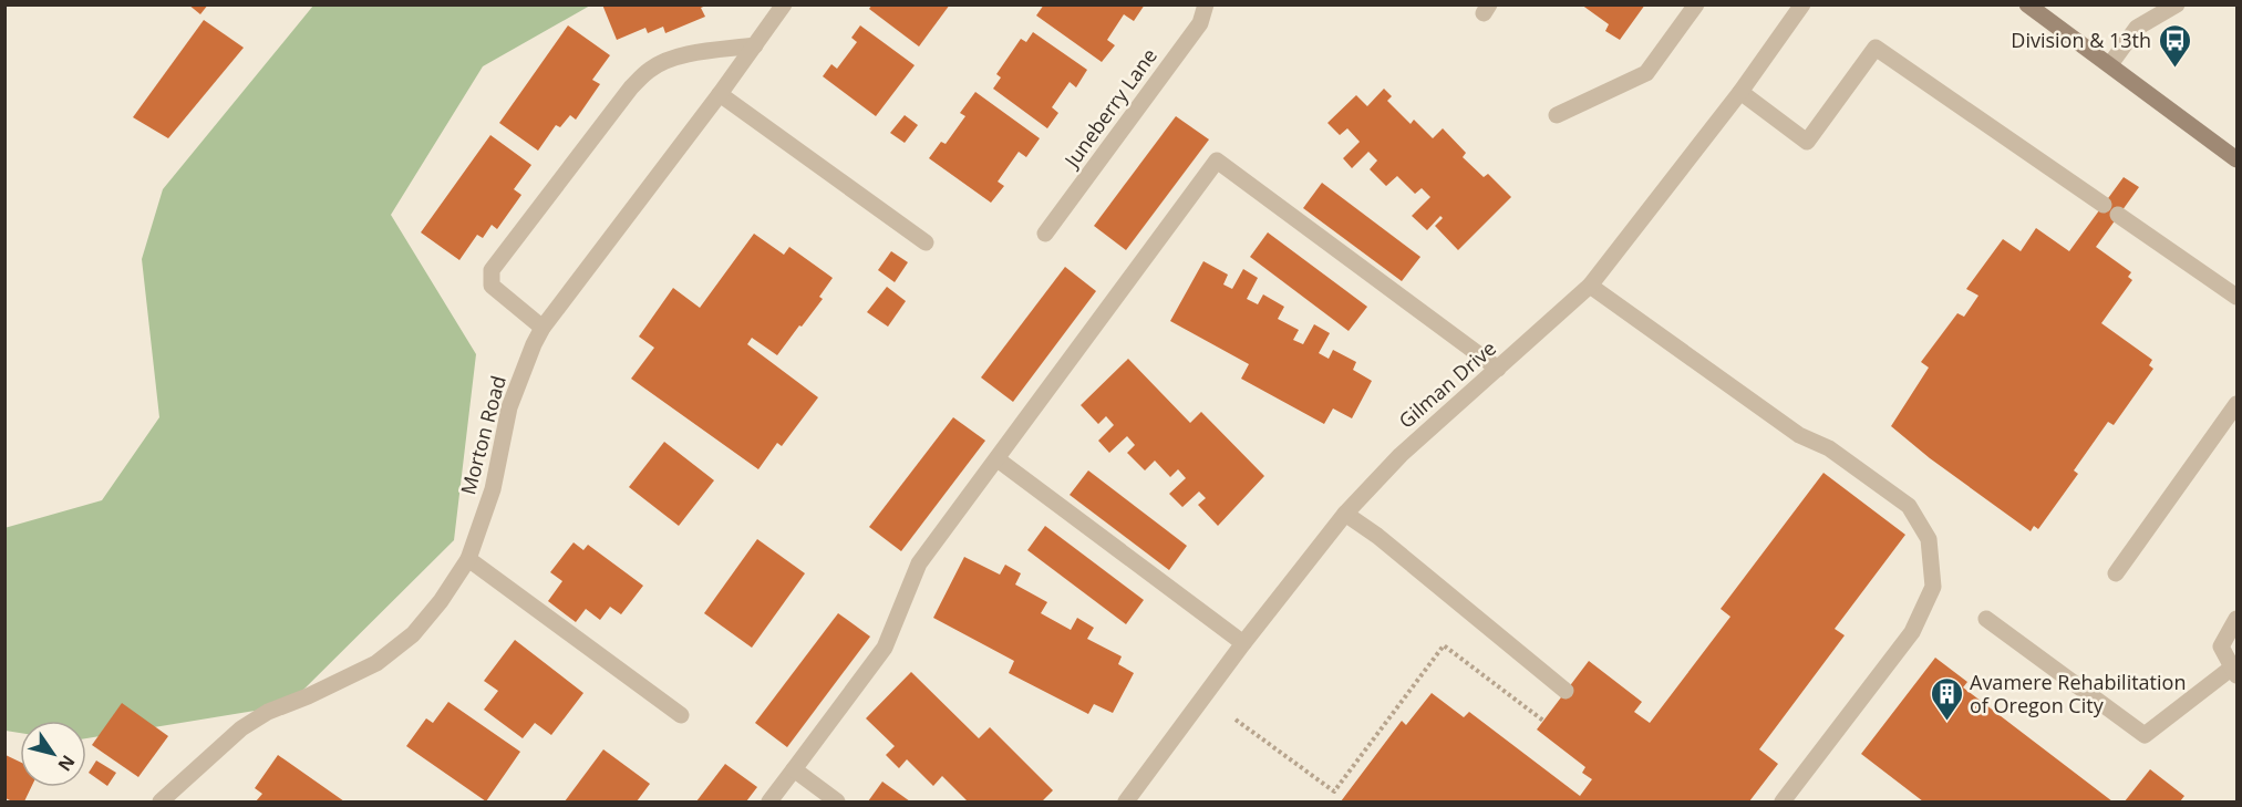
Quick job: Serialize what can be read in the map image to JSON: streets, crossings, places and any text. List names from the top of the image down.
{
  "streets": {
    "street": ["Juneberry Lane", "Gilman Drive", "Morton Road"]
  },
  "places": {
    "bus stop": ["Division & 13th"],
    "building": ["Avamere Rehabilitation of Oregon City"]
  },
  "north": "bottom right"
}
